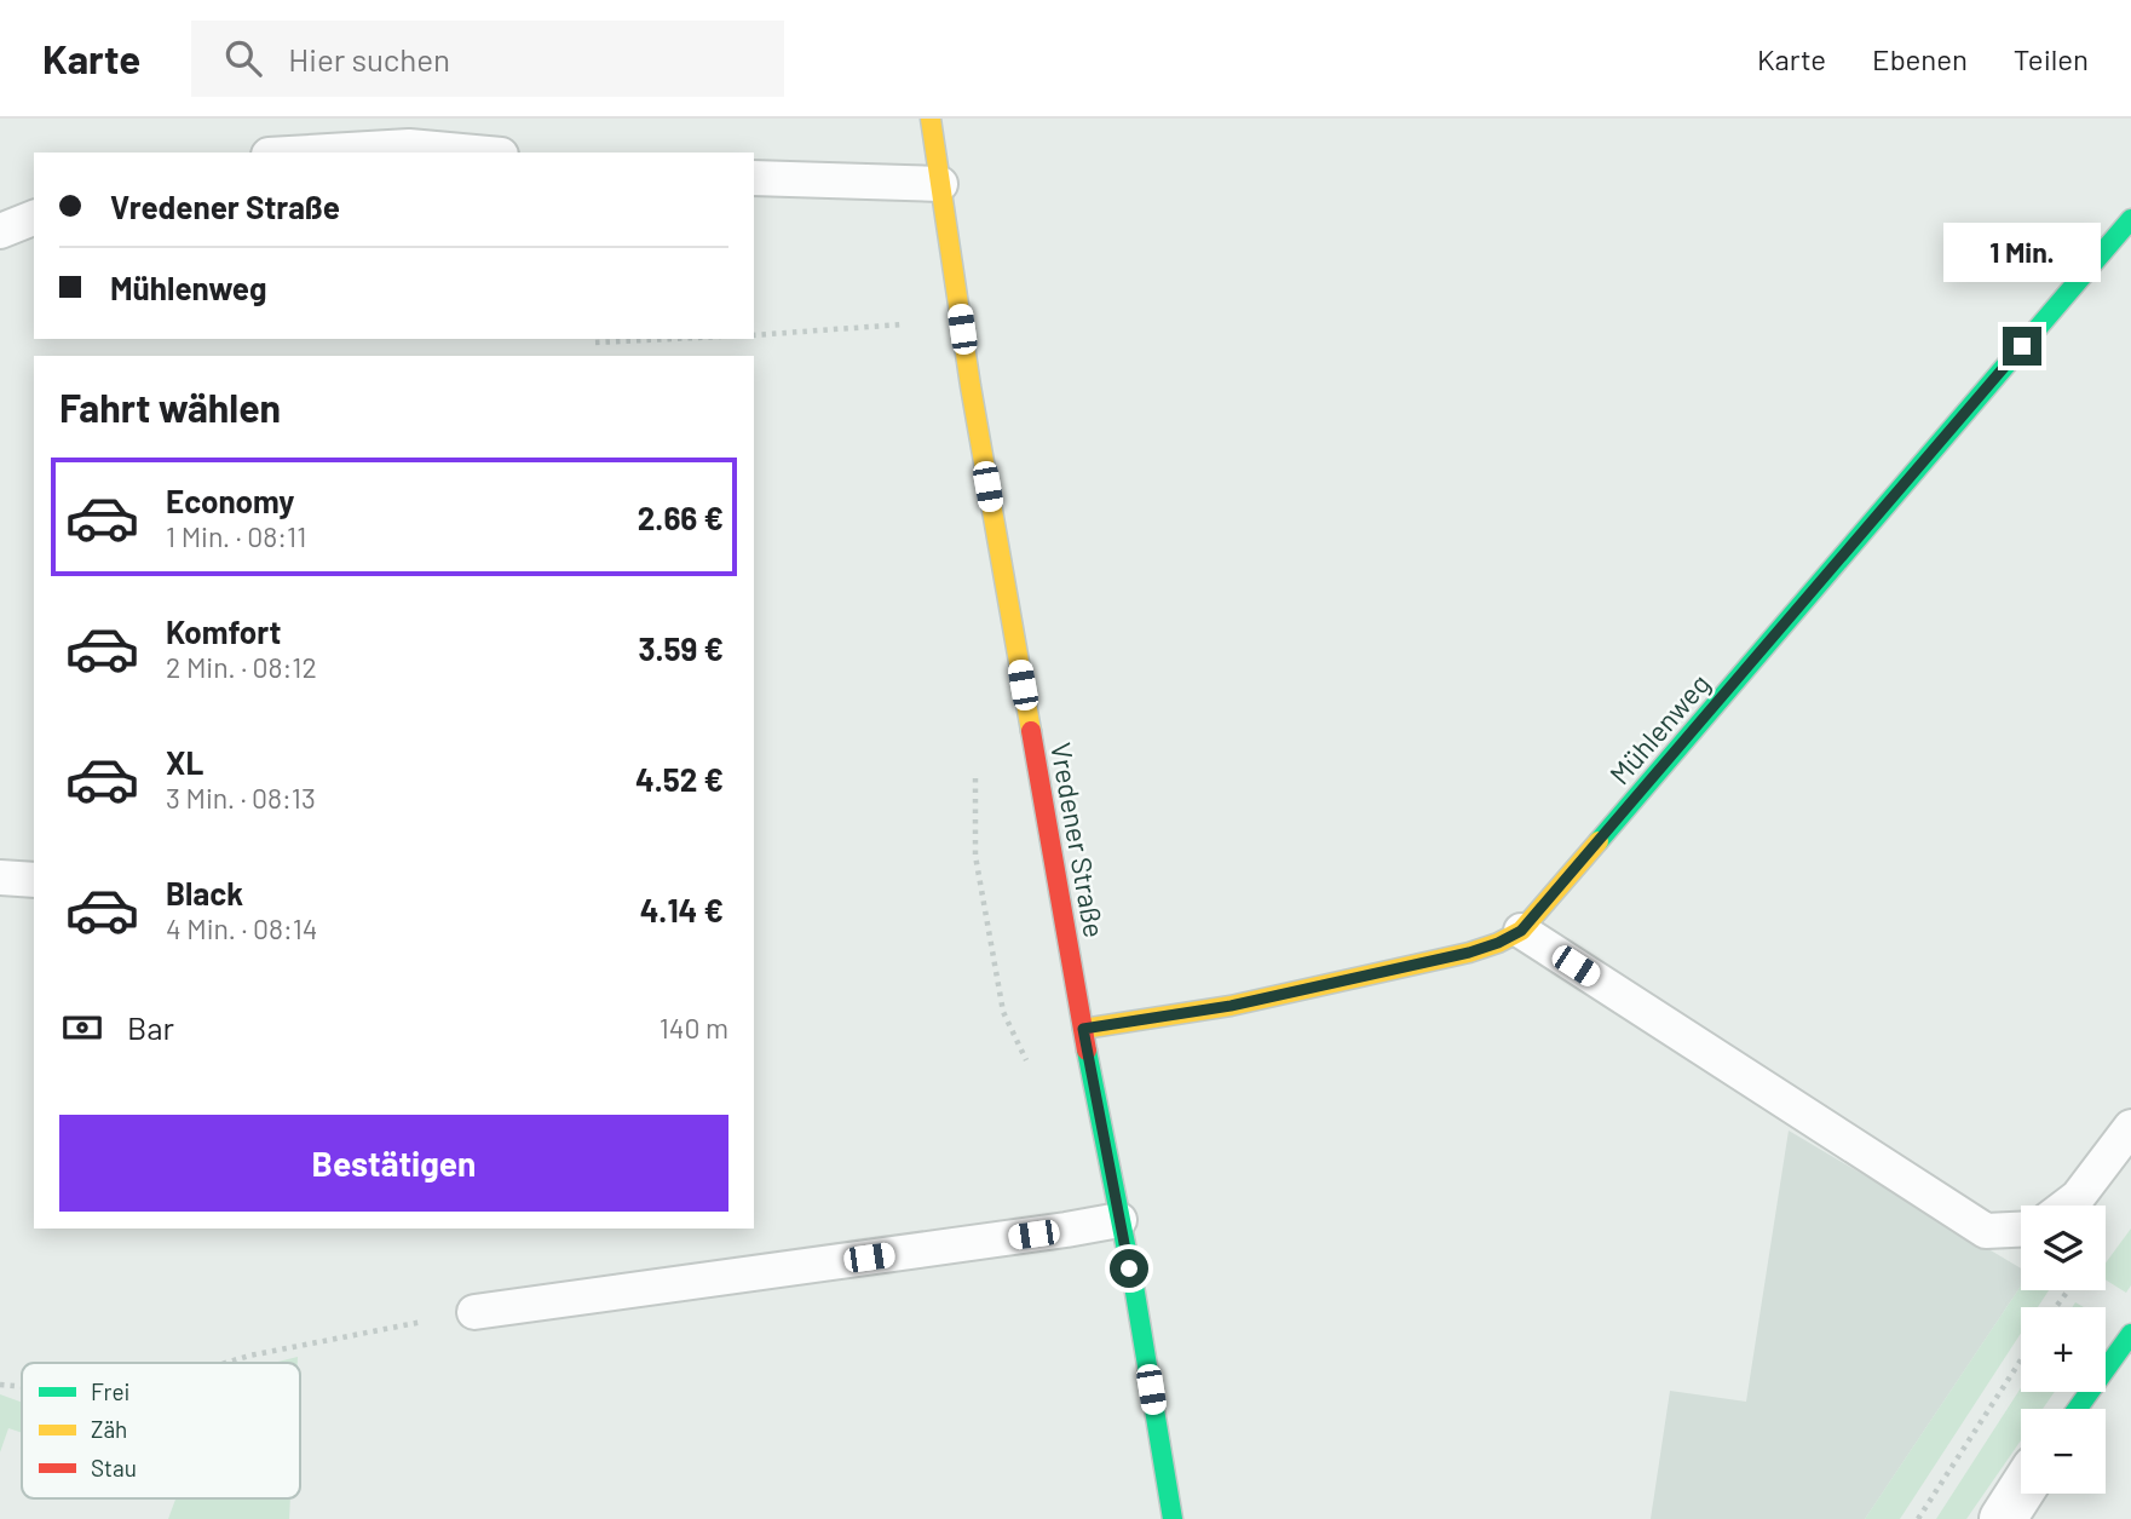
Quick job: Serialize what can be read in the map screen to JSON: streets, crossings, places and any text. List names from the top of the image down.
{
  "streets": {
    "street": ["Mühlenweg", "Vredener Straße"]
  },
  "crossings": [
    ["Mühlenweg", "Vredener Straße"]
  ],
  "legend": ["Frei", "Zäh", "Stau"],
  "page": {
    "header": "Karte",
    "search": "Hier suchen",
    "nav": ["Karte", "Ebenen", "Teilen"],
    "banner": ["Vredener Straße", "Mühlenweg"],
    "bubble": "1 Min.",
    "heading": "Fahrt wählen",
    "list": [
      {
        "name": "Economy",
        "note": "1 Min. · 08:11",
        "value": "2.66 €"
      },
      {
        "name": "Komfort",
        "note": "2 Min. · 08:12",
        "value": "3.59 €"
      },
      {
        "name": "XL",
        "note": "3 Min. · 08:13",
        "value": "4.52 €"
      },
      {
        "name": "Black",
        "note": "4 Min. · 08:14",
        "value": "4.14 €"
      }
    ],
    "pay": ["Bar", "140 m"],
    "buttons": "Bestätigen",
    "map_buttons": ["+", "−"]
  }
}
